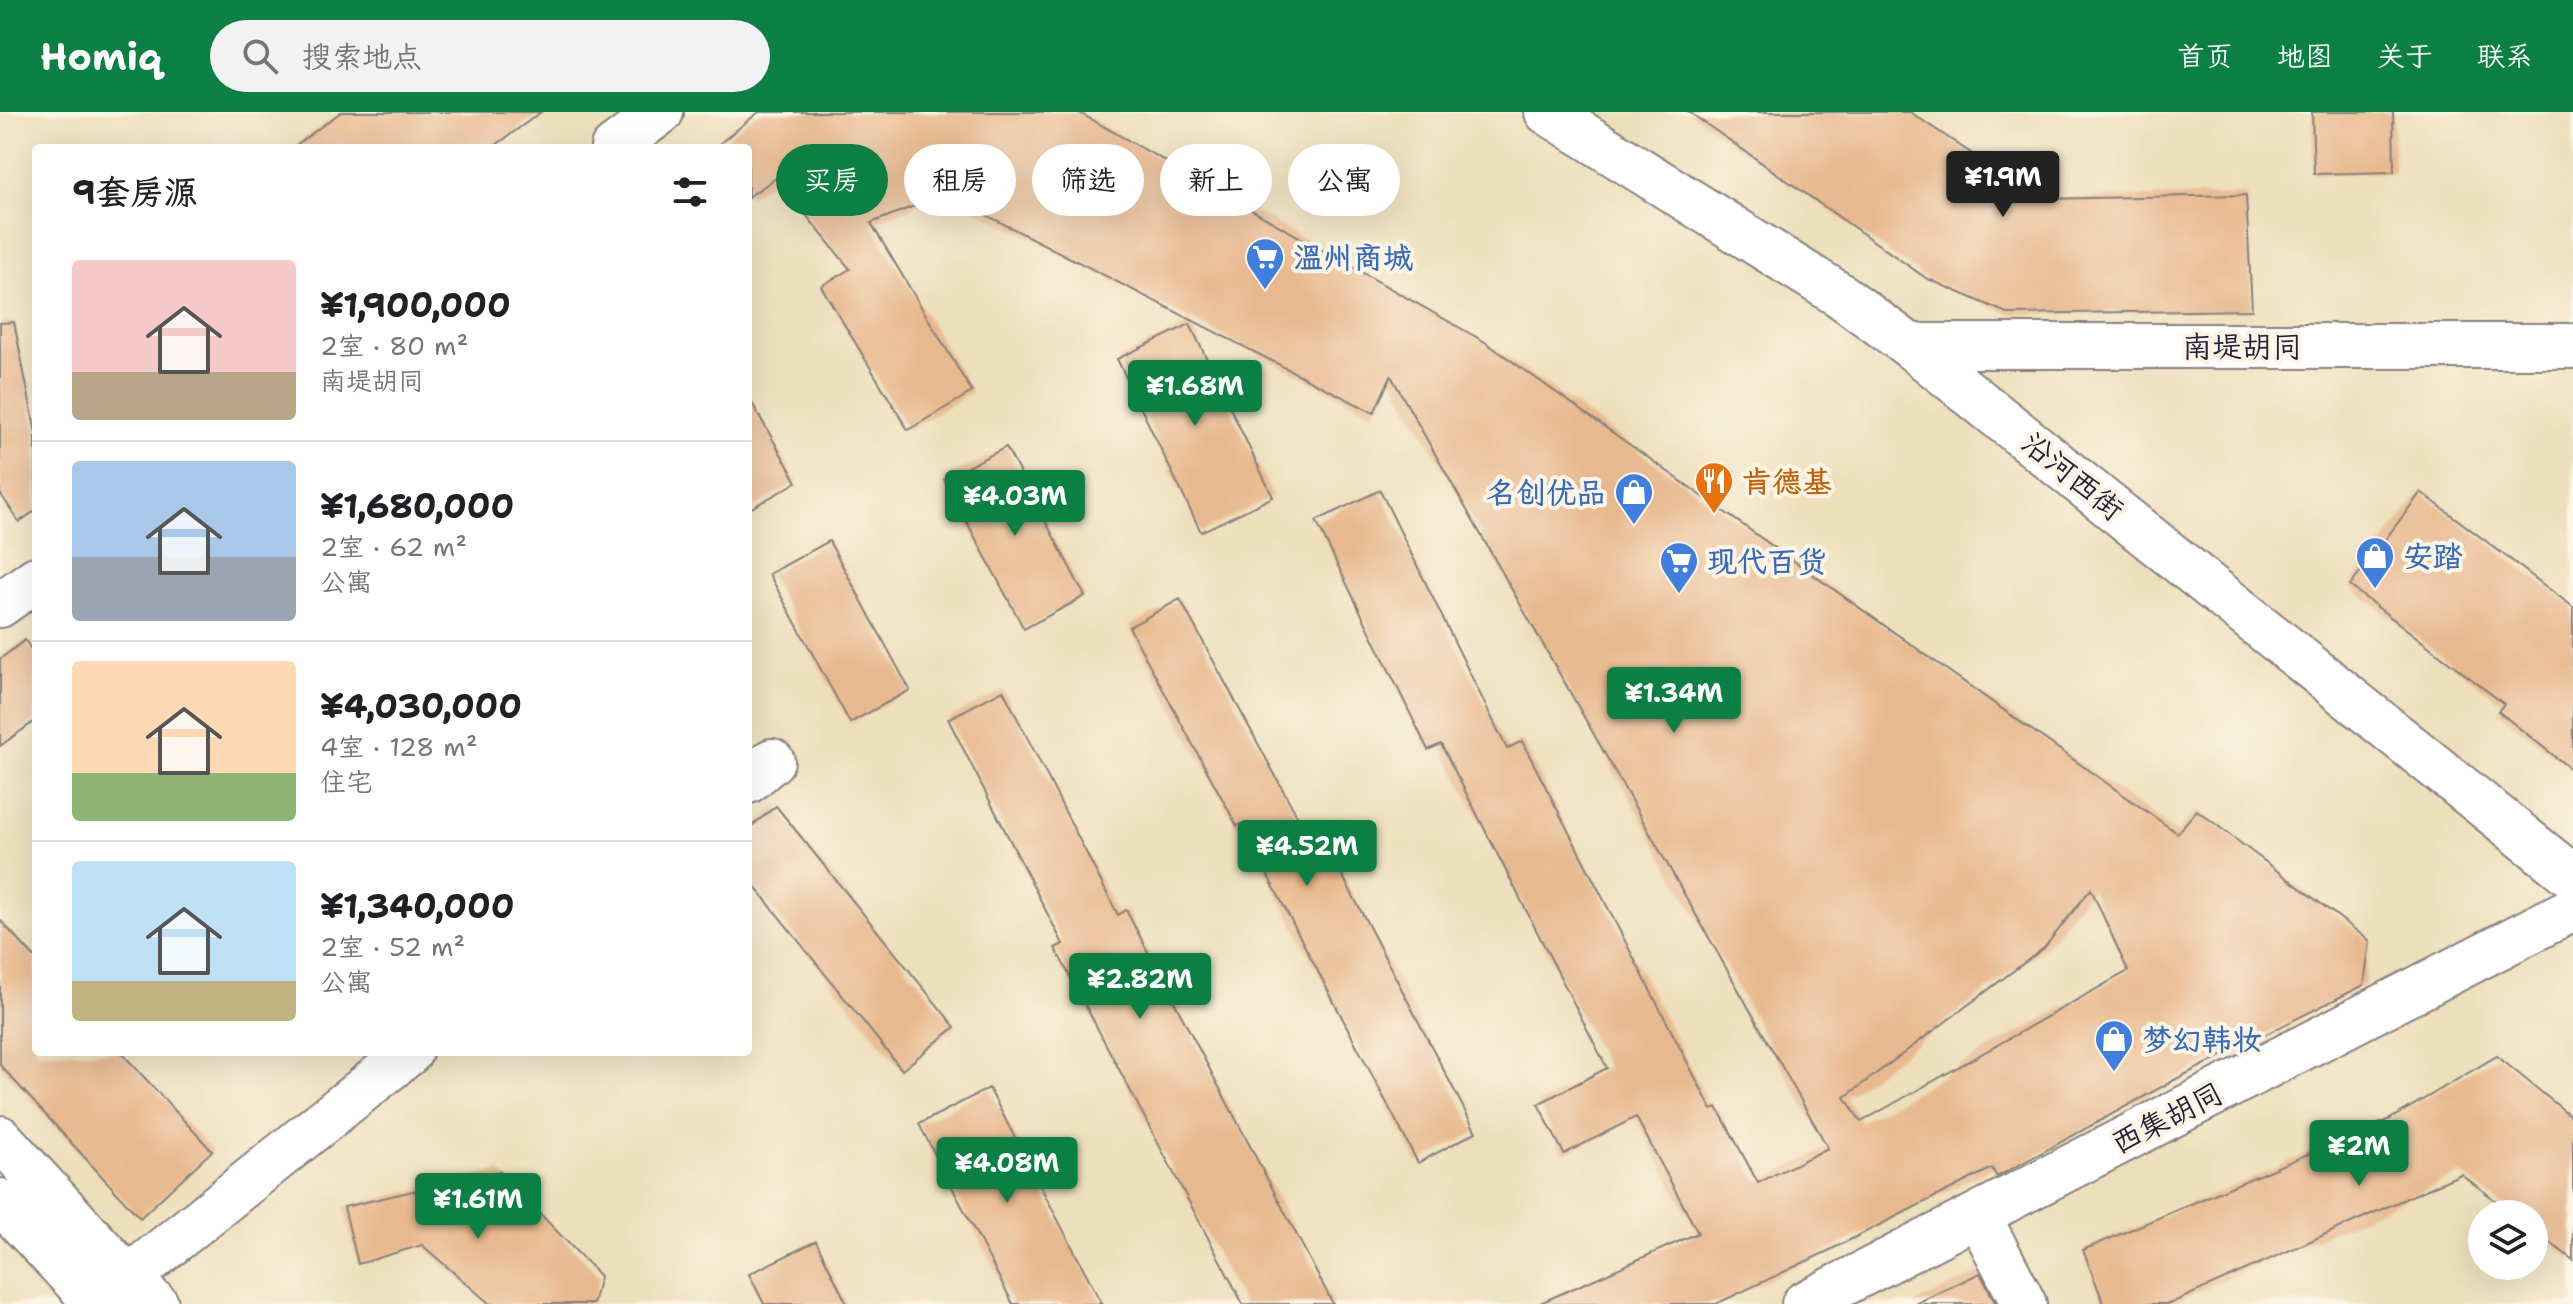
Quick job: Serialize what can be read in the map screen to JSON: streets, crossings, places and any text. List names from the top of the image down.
{
  "streets": {
    "street": ["南堤胡同", "沿河西街", "西集胡同"]
  },
  "crossings": [
    ["南堤胡同", "沿河西街"]
  ],
  "places": {
    "supermarket": ["温州商城", "现代百货"],
    "restaurant": ["肯德基"],
    "shop": ["名创优品", "安踏", "梦幻韩妆"]
  },
  "page": {
    "header": "Homiq",
    "search": "搜索地点",
    "nav": [
      "首页",
      "地图",
      "关于",
      "联系"
    ],
    "chip": [
      "买房",
      "租房",
      "筛选",
      "新上",
      "公寓"
    ],
    "heading": "9套房源",
    "price": [
      "¥1.9M",
      "¥1.68M",
      "¥4.03M",
      "¥1.34M",
      "¥4.52M",
      "¥2.82M",
      "¥2M",
      "¥4.08M",
      "¥1.61M"
    ],
    "list": [
      {
        "name": "¥1,900,000",
        "note": "2室 · 80 m² · 南堤胡同"
      },
      {
        "name": "¥1,680,000",
        "note": "2室 · 62 m² · 公寓"
      },
      {
        "name": "¥4,030,000",
        "note": "4室 · 128 m² · 住宅"
      },
      {
        "name": "¥1,340,000",
        "note": "2室 · 52 m² · 公寓"
      }
    ]
  }
}
